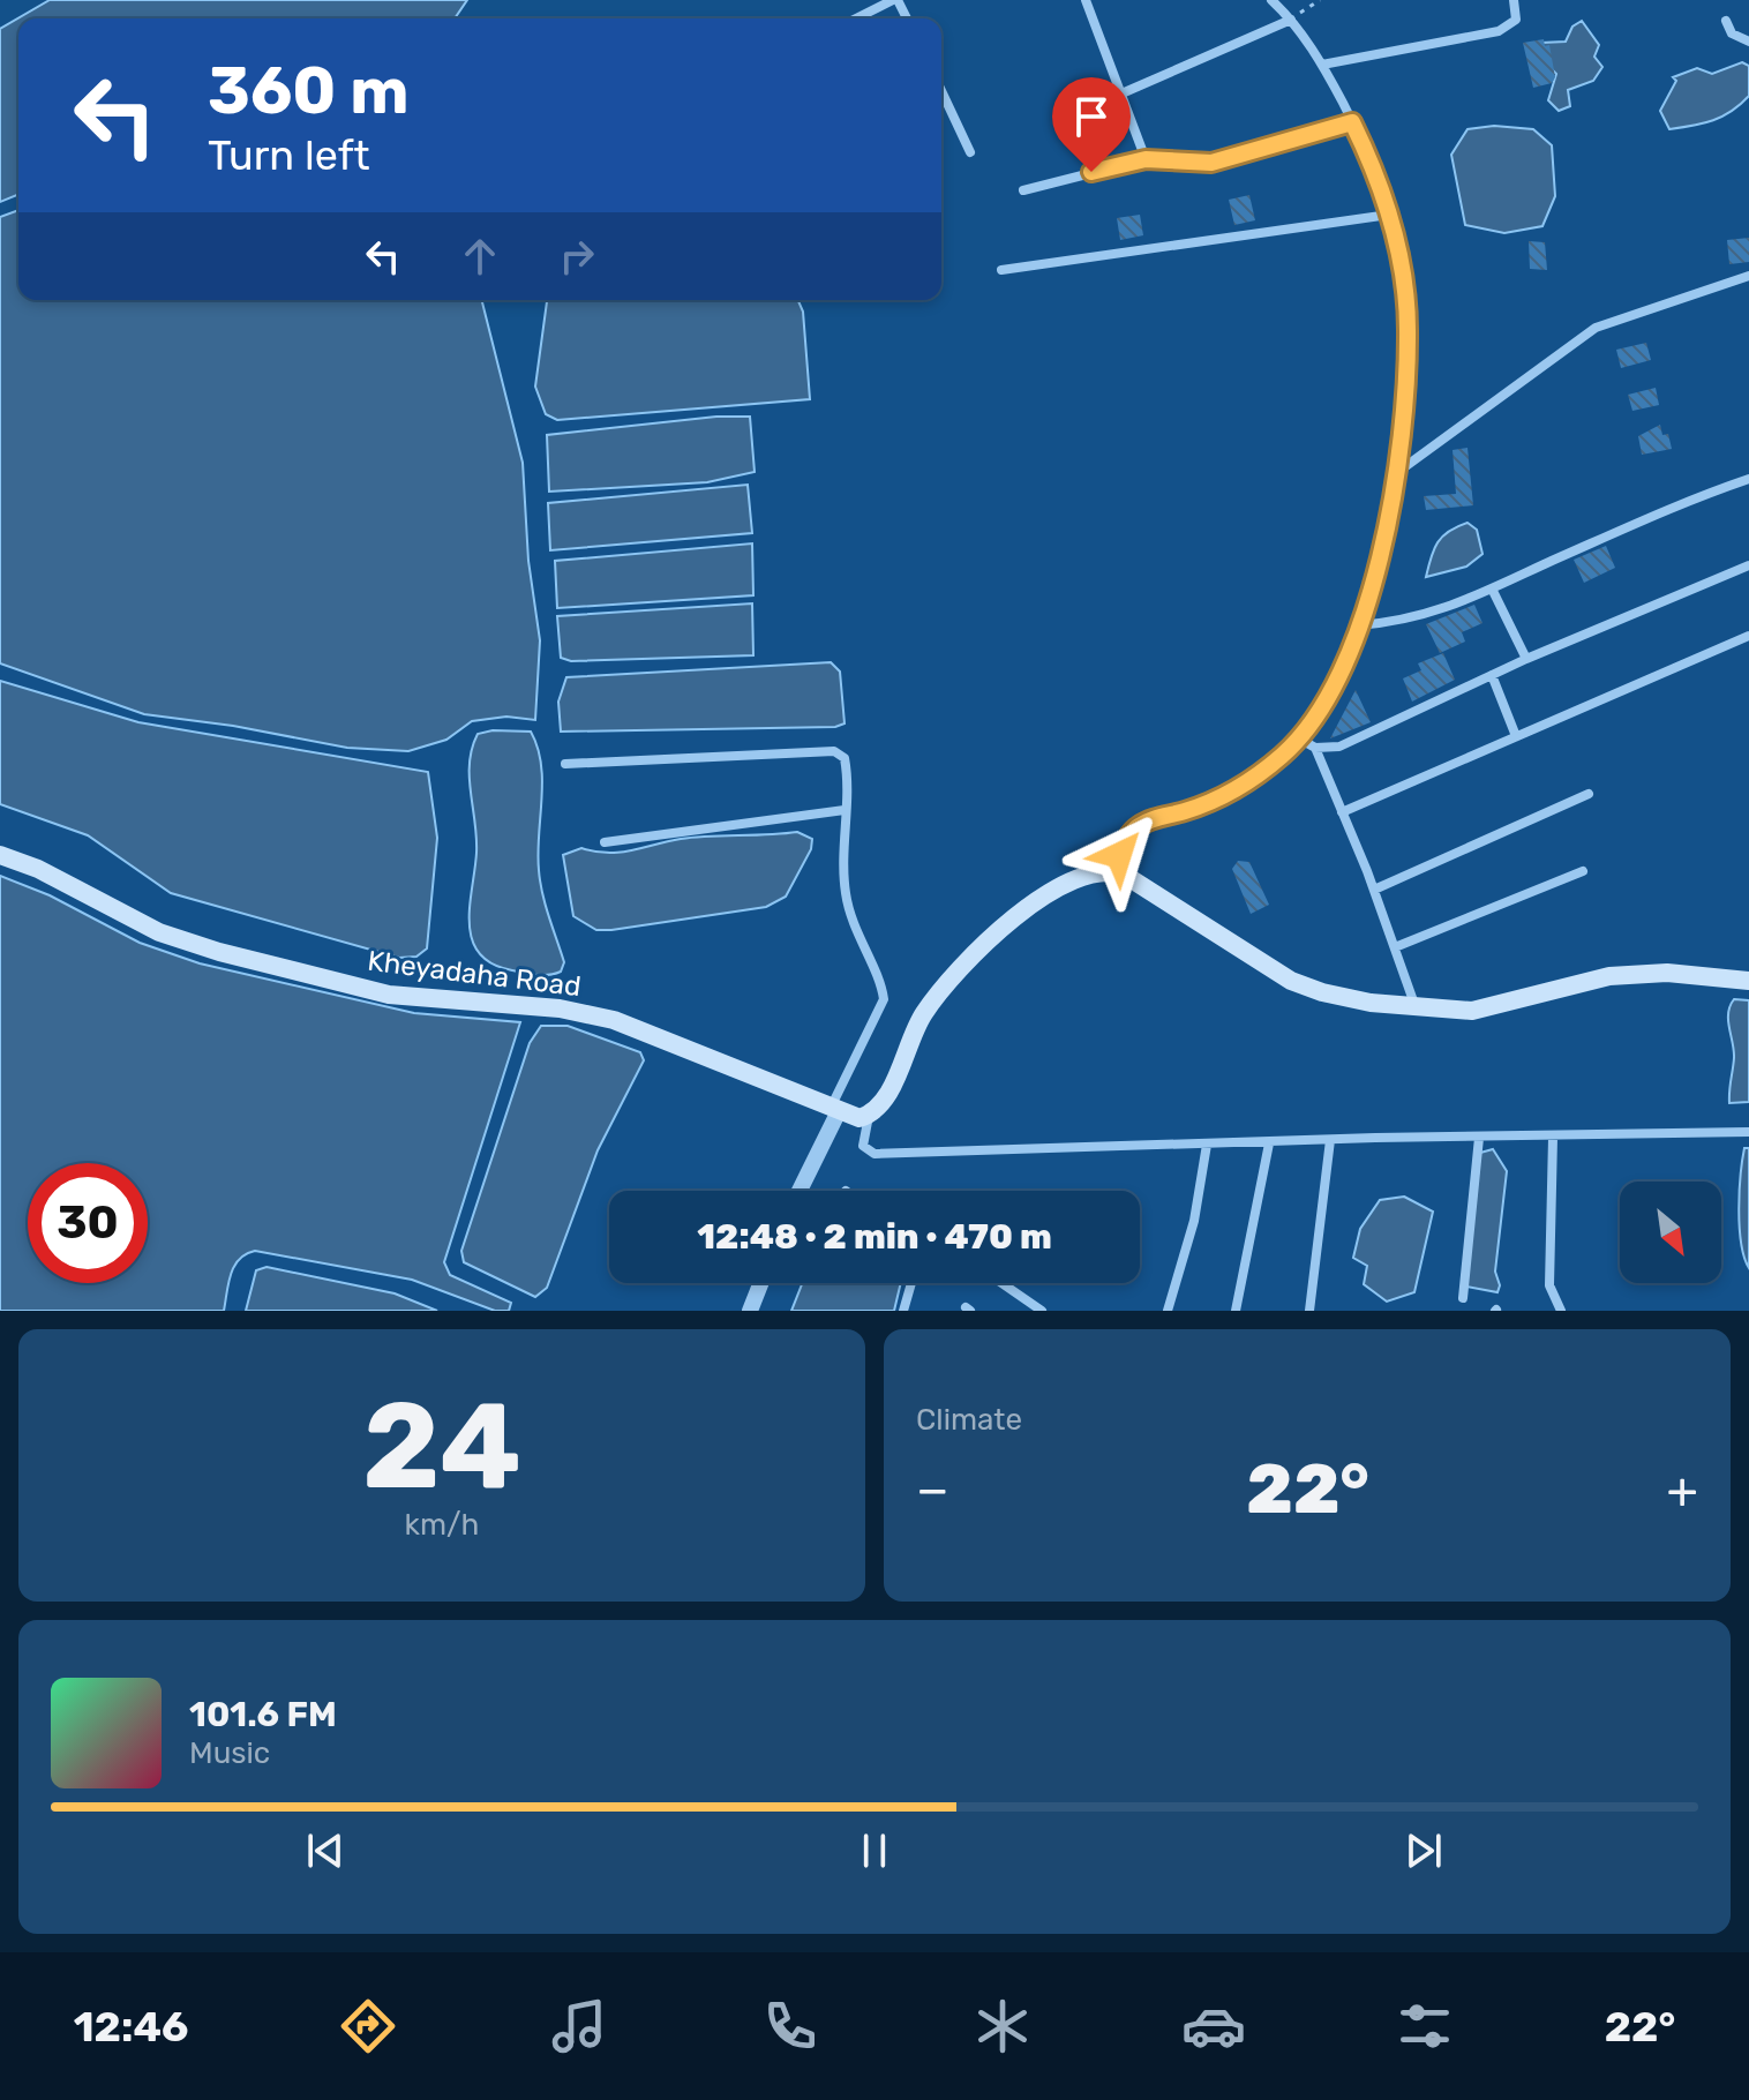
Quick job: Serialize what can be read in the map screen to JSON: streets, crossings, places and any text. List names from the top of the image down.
{
  "streets": {
    "main road": ["Kheyadaha Road"]
  },
  "north": "bottom right",
  "page": {
    "turn": ["360 m", "Turn left"],
    "limit": "30",
    "trip": "12:48 · 2 min · 470 m",
    "tile": [
      ["24", "km/h"],
      "Climate"
    ],
    "heat": ["−", "22°", "+"],
    "song": ["101.6 FM", "Music"],
    "tabs": ["12:46", "22°"]
  }
}
